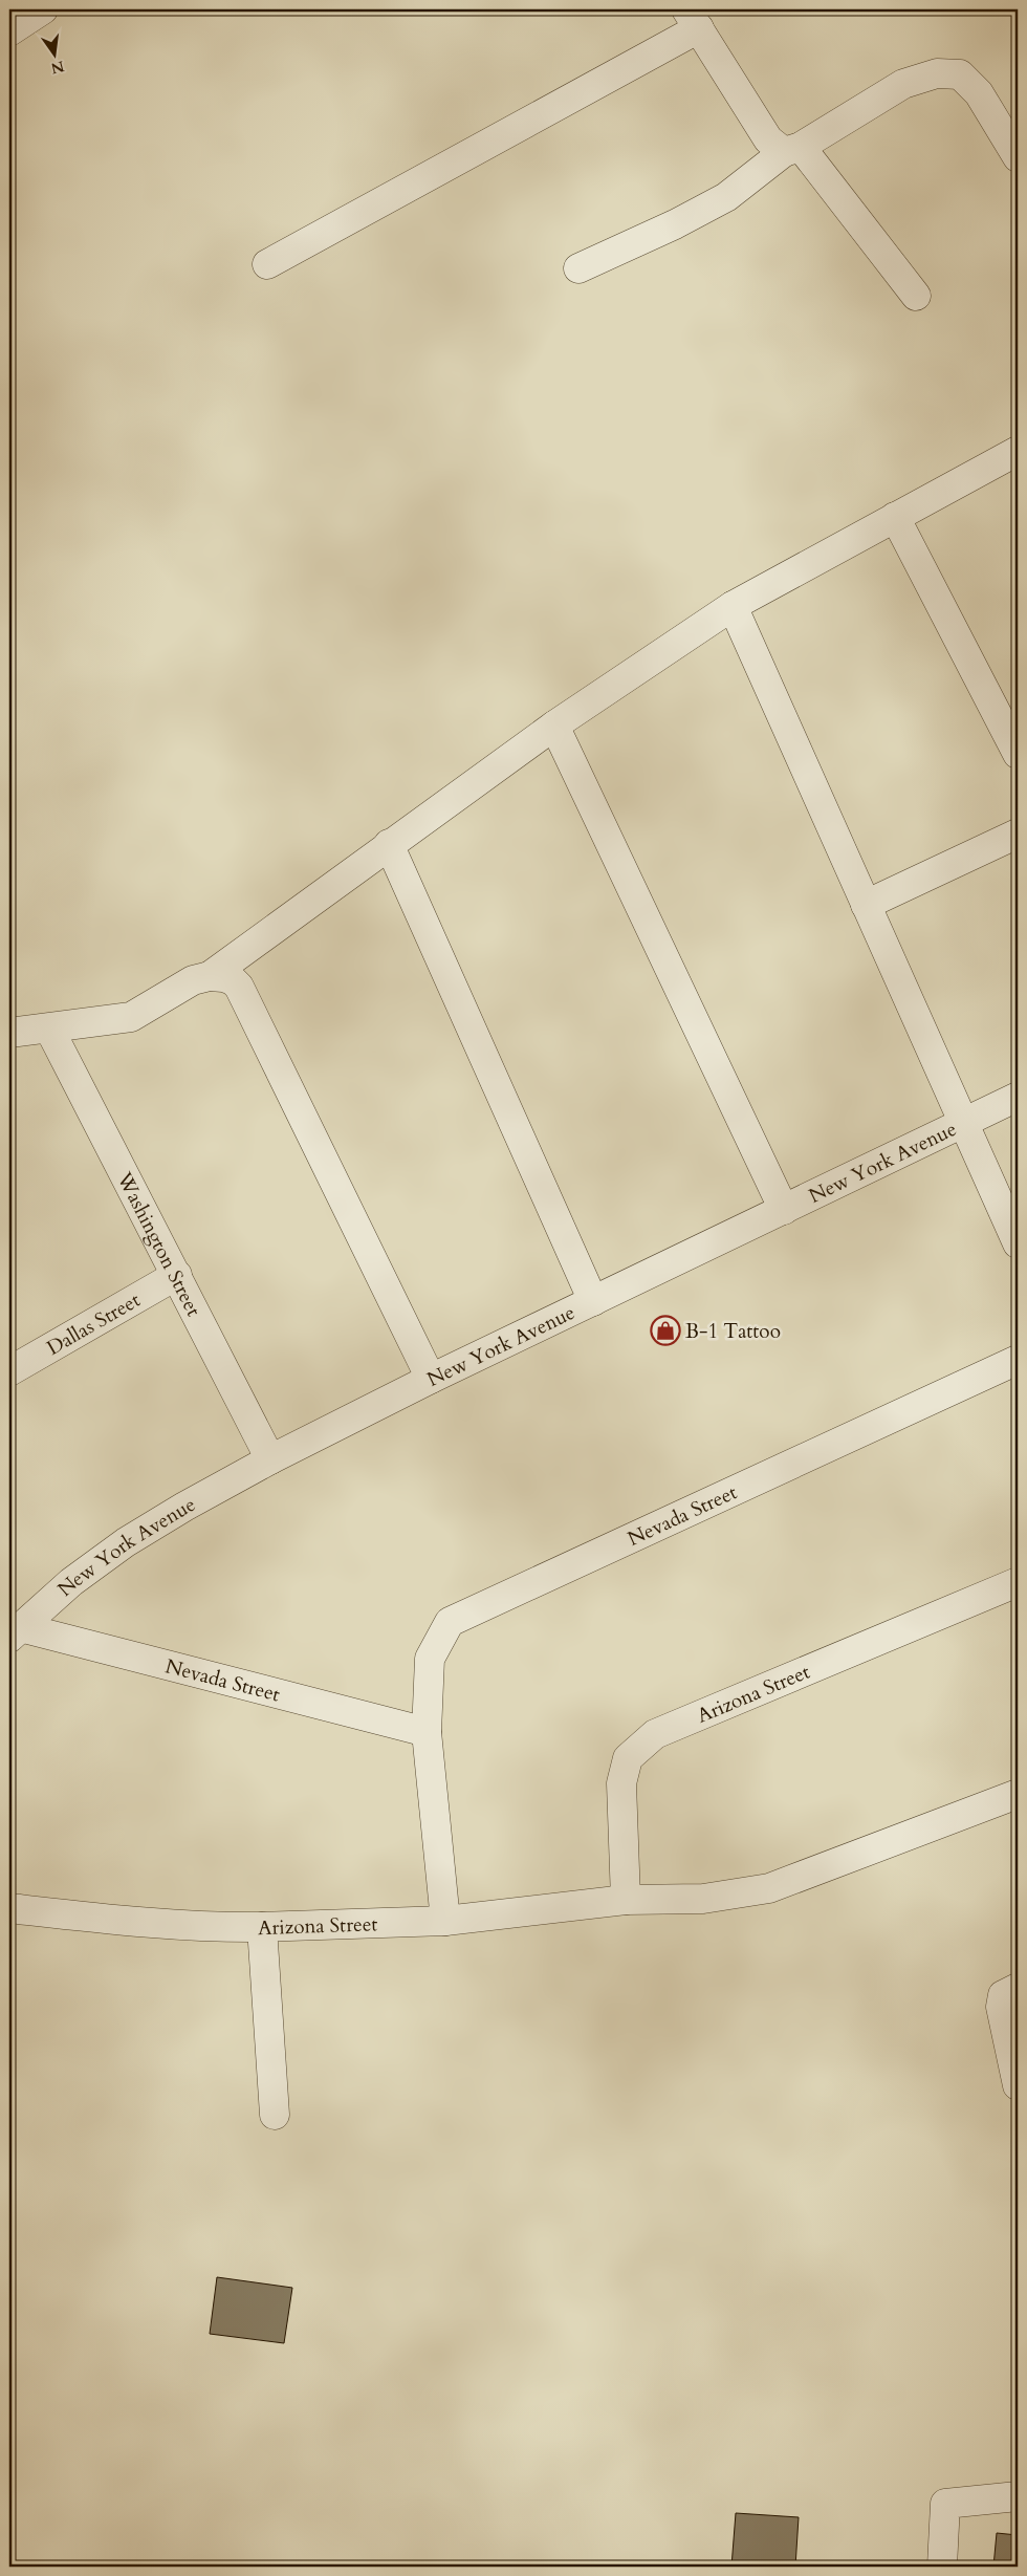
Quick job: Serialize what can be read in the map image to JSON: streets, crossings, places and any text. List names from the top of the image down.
{
  "streets": {
    "street": [
      "New York Avenue",
      "Washington Street",
      "Dallas Street",
      "Nevada Street",
      "Arizona Street"
    ]
  },
  "crossings": [
    ["New York Avenue", "Washington Street"],
    ["New York Avenue", "Nevada Street"],
    ["Washington Street", "Dallas Street"],
    ["Nevada Street", "Arizona Street"]
  ],
  "places": {
    "shop": ["B-1 Tattoo"]
  },
  "north": "bottom"
}
